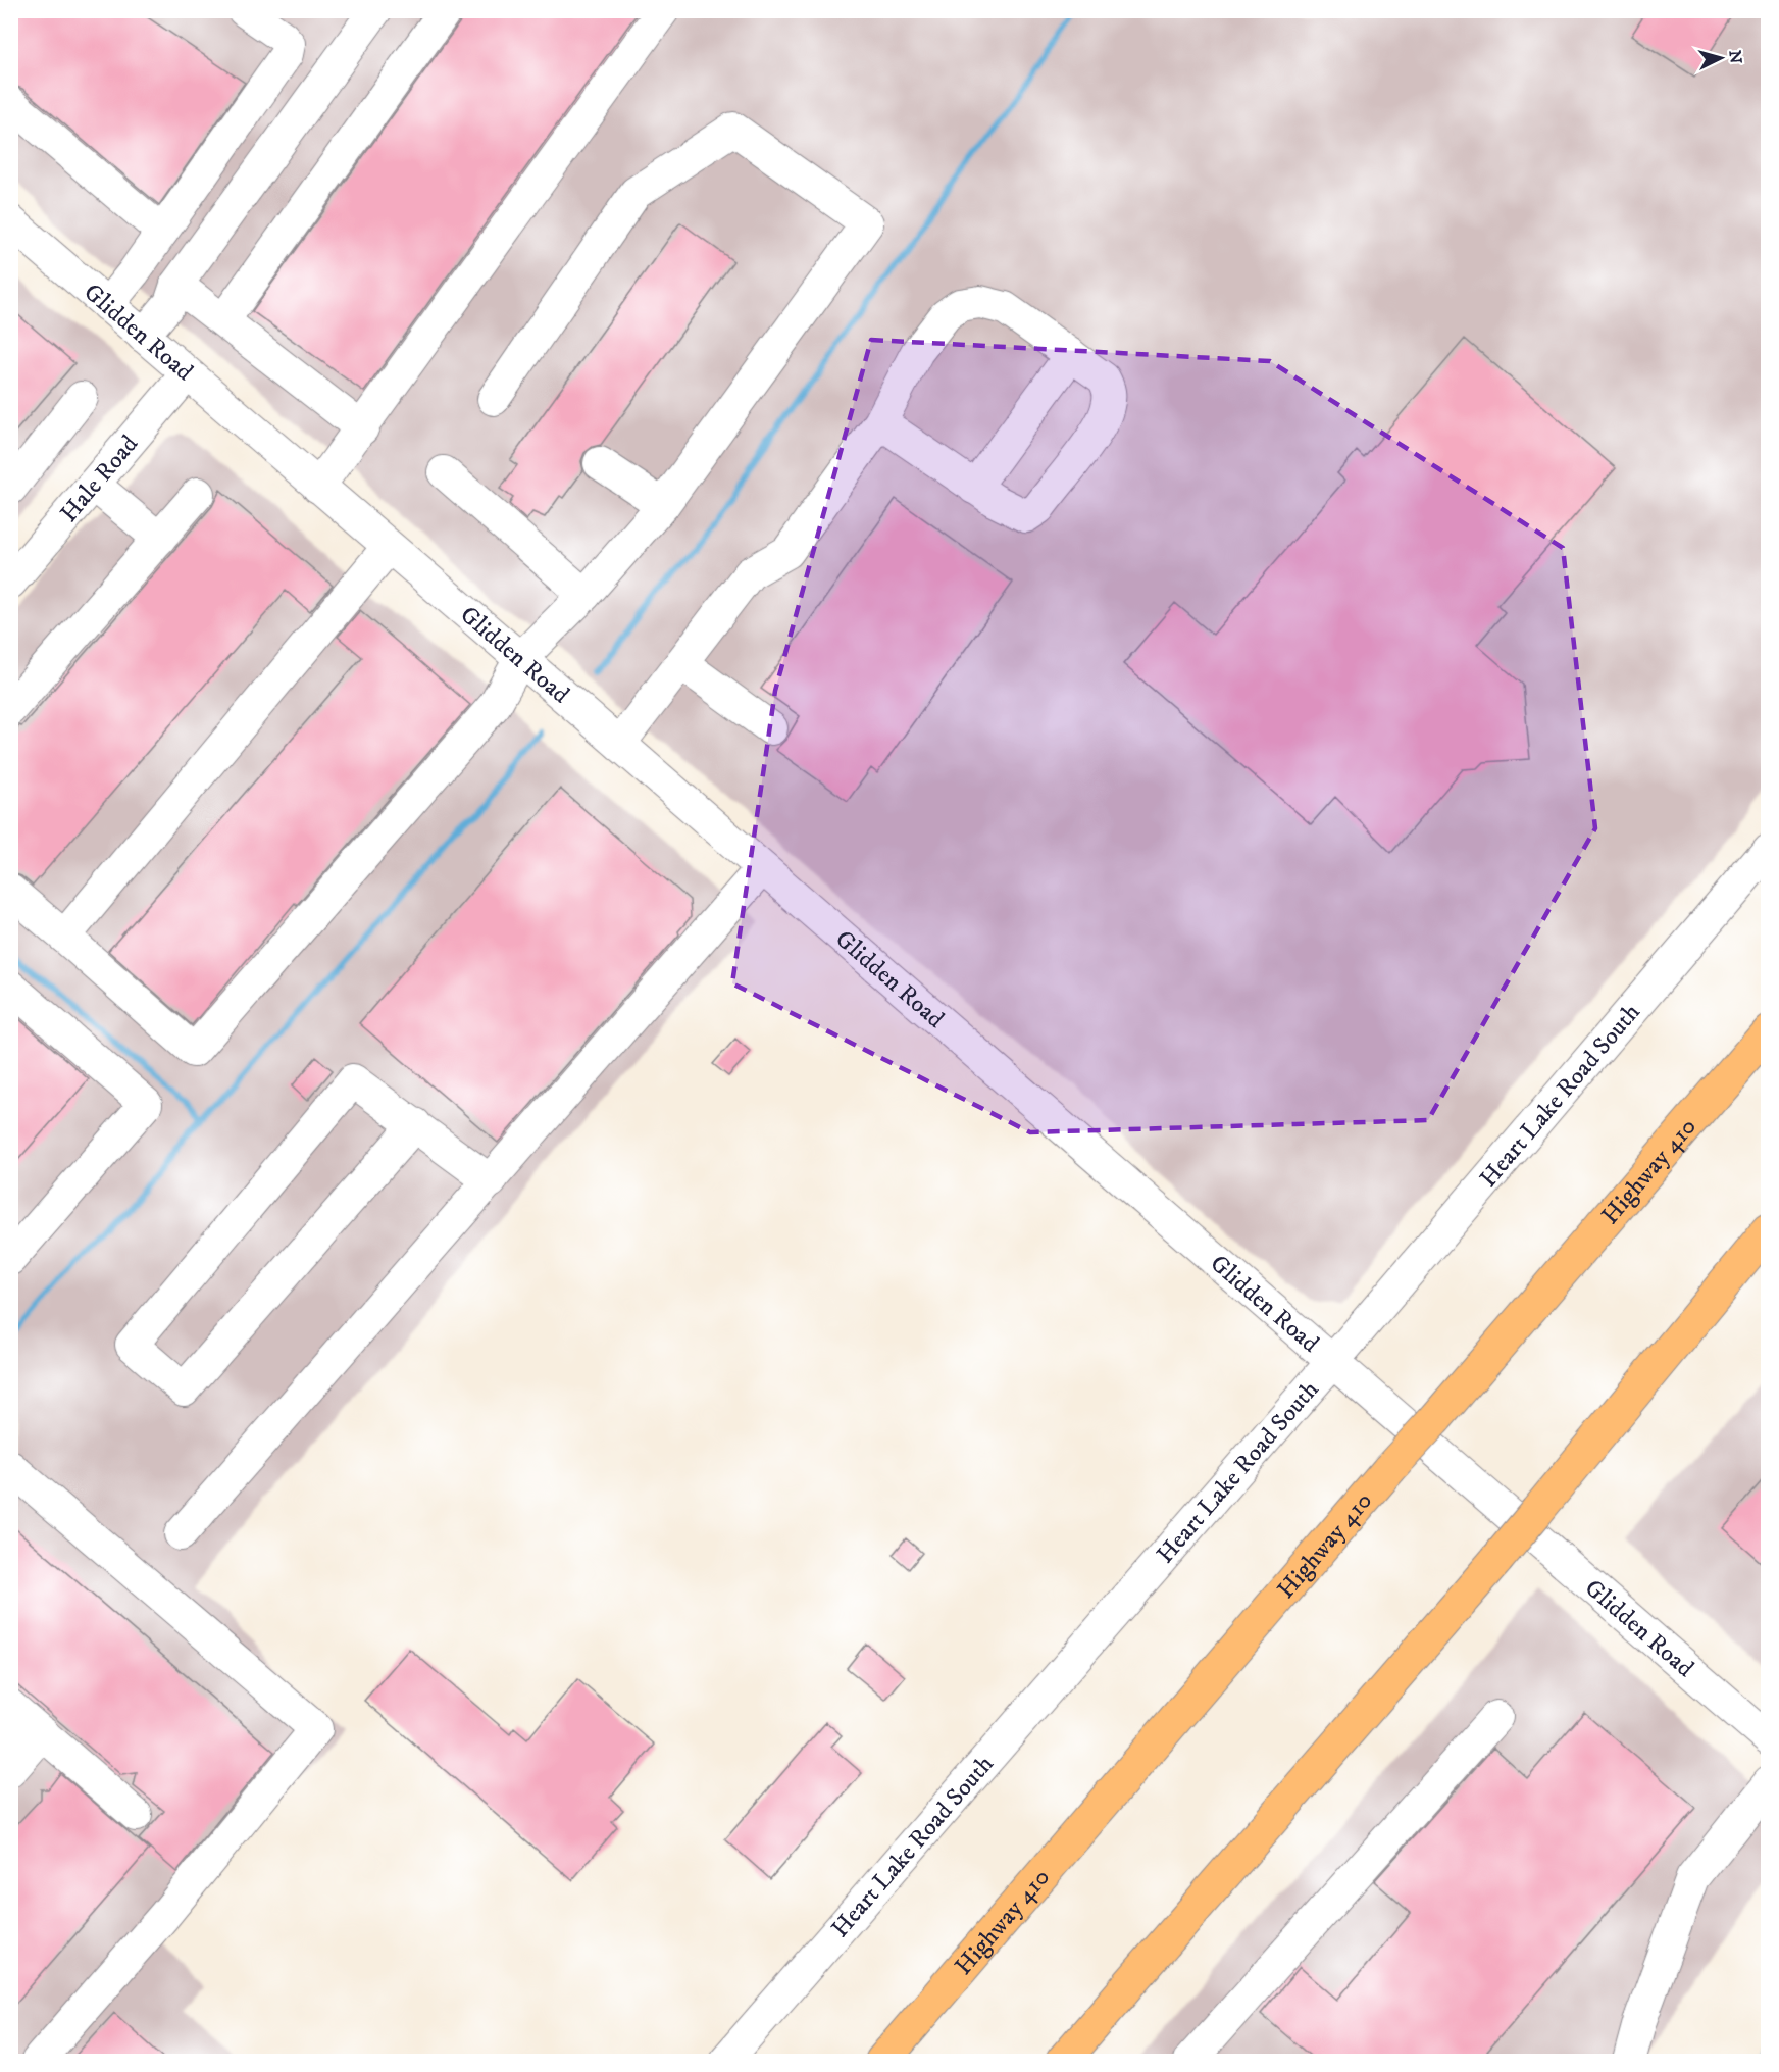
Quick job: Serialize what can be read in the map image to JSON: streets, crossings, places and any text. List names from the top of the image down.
{
  "streets": {
    "highway": ["Highway 410"],
    "street": ["Glidden Road", "Hale Road", "Heart Lake Road South"]
  },
  "crossings": [
    ["Glidden Road", "Hale Road"],
    ["Glidden Road", "Heart Lake Road South"]
  ],
  "north": "right"
}
